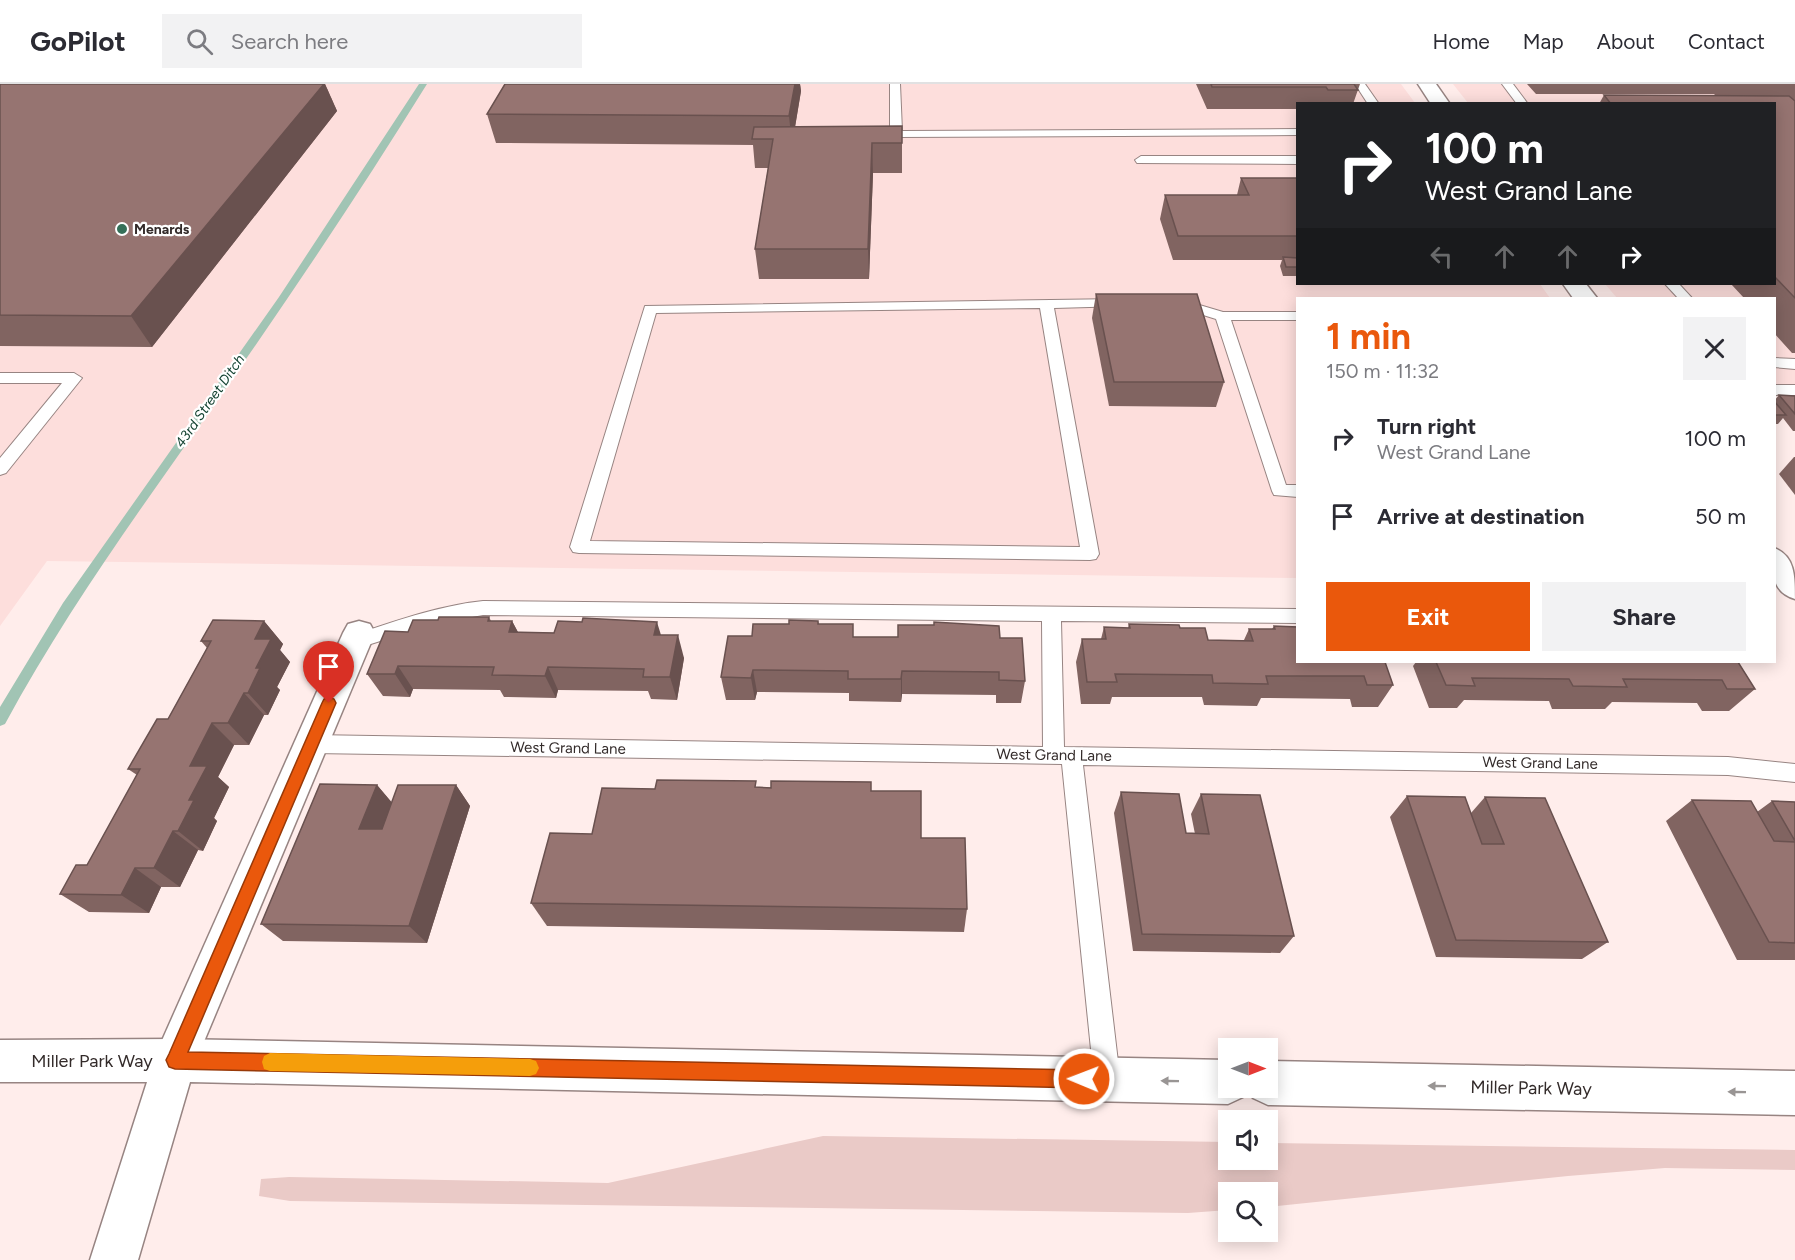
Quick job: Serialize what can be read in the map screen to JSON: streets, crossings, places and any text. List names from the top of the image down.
{
  "streets": {
    "main road": ["Miller Park Way"],
    "lane": ["West Grand Lane"]
  },
  "one_way": ["Miller Park Way"],
  "water": ["43rd Street Ditch"],
  "places": ["Menards"],
  "north": "right",
  "page": {
    "header": "GoPilot",
    "search": "Search here",
    "nav": [
      "Home",
      "Map",
      "About",
      "Contact"
    ],
    "turn": ["100 m", "West Grand Lane"],
    "heading": ["1 min", "150 m · 11:32"],
    "list": [
      {
        "name": "Turn right",
        "note": "West Grand Lane",
        "value": "100 m"
      },
      {
        "name": "Arrive at destination",
        "value": "50 m"
      }
    ],
    "buttons": ["Exit", "Share"]
  }
}
